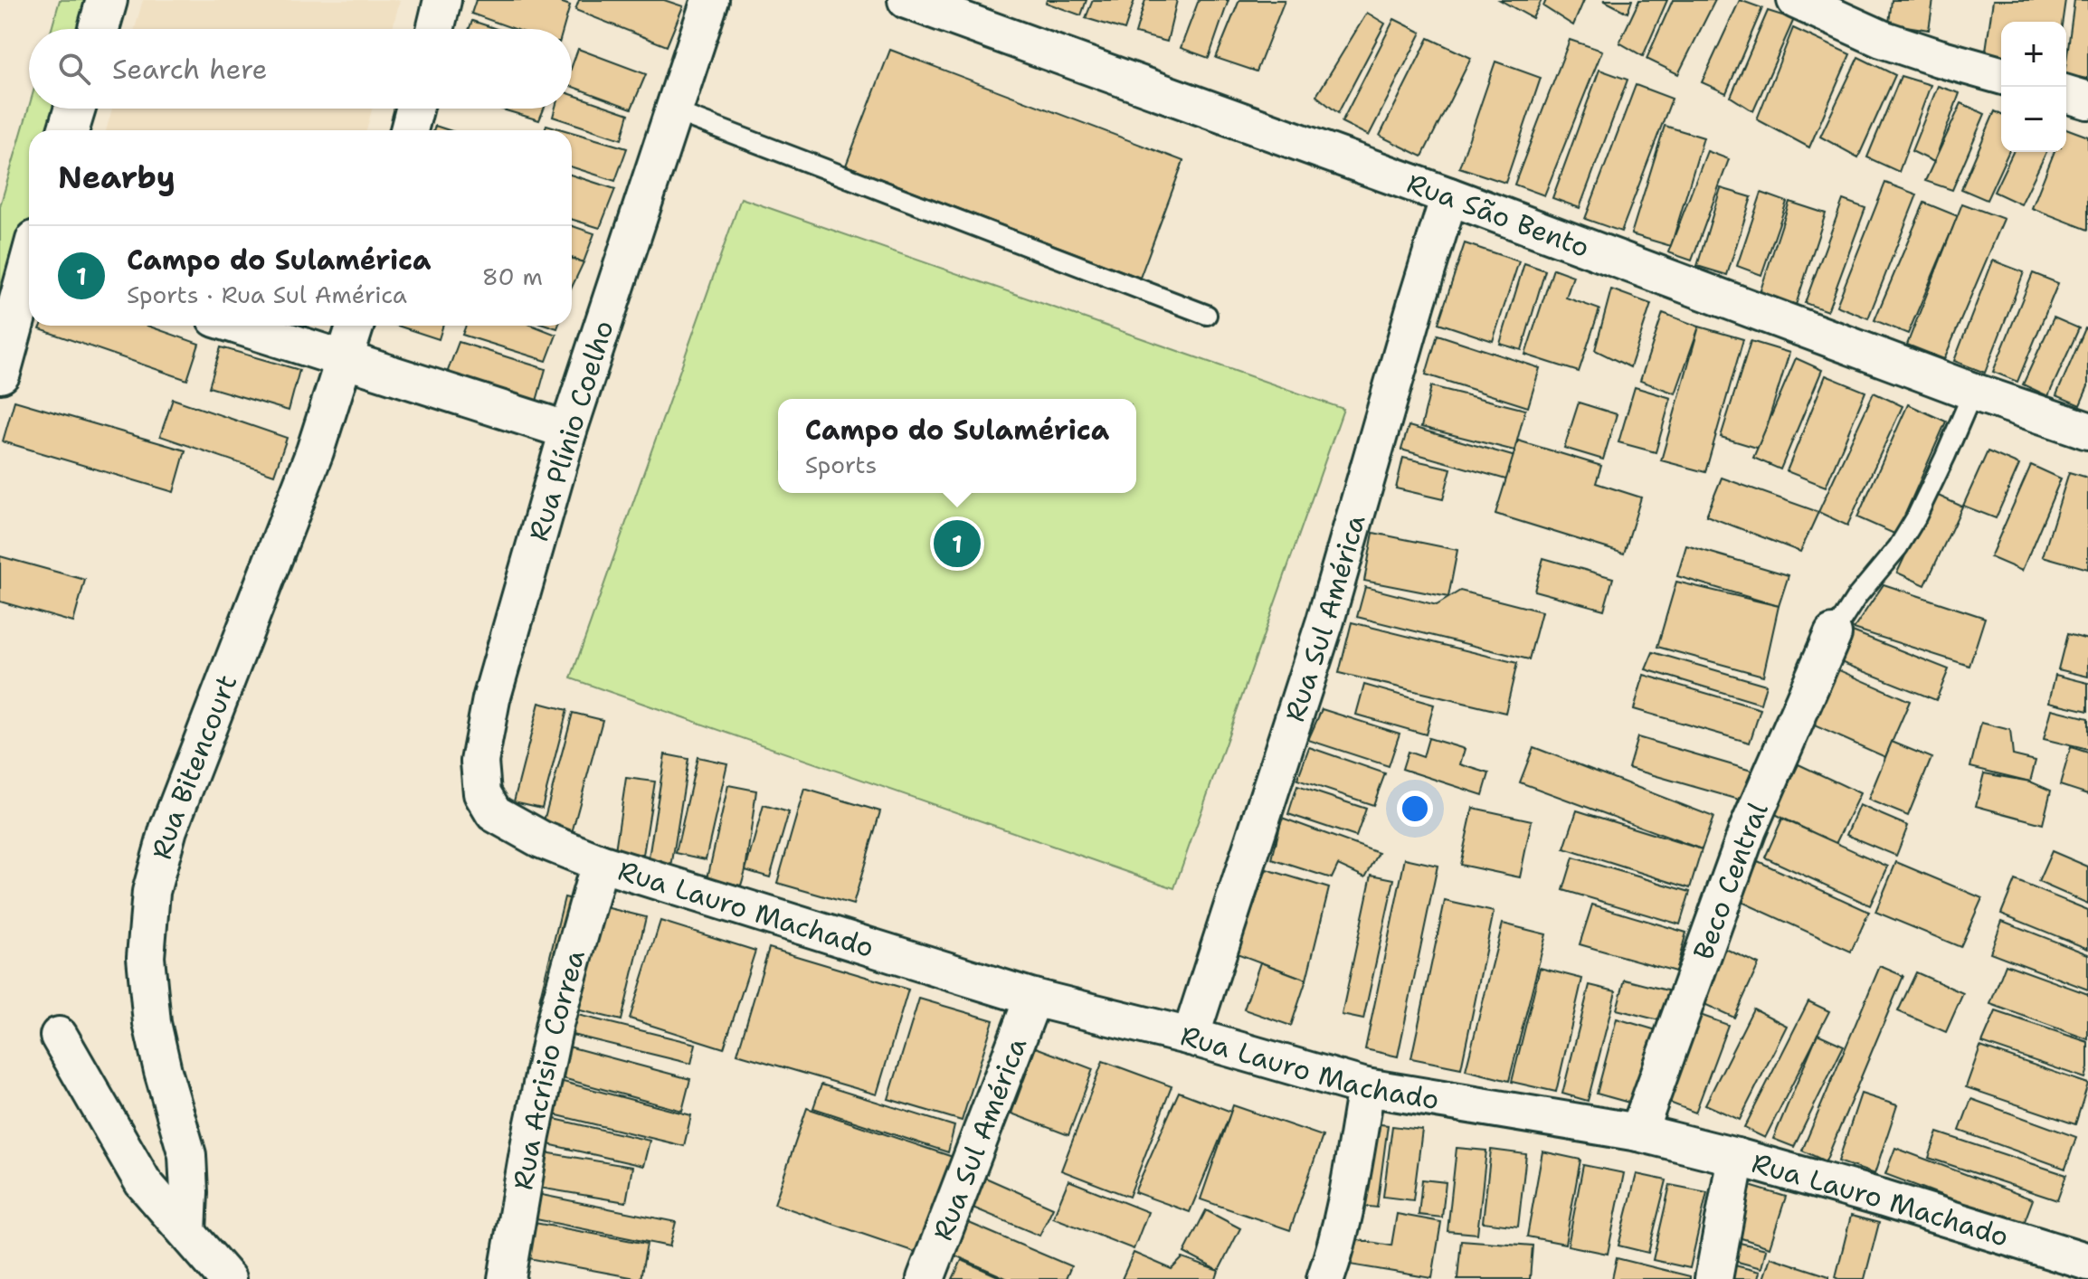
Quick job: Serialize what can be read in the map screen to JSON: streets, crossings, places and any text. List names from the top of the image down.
{
  "streets": {
    "street": [
      "Rua São Bento",
      "Rua Plínio Coelho",
      "Rua Sul América",
      "Rua Bitencourt",
      "Beco Central",
      "Rua Lauro Machado",
      "Rua Acrisio Correa"
    ]
  },
  "crossings": [
    ["Rua São Bento", "Rua Sul América"],
    ["Rua Plínio Coelho", "Rua Lauro Machado"],
    ["Rua Sul América", "Rua Lauro Machado"],
    ["Beco Central", "Rua Lauro Machado"],
    ["Rua Lauro Machado", "Rua Acrisio Correa"]
  ],
  "page": {
    "map_buttons": ["+", "−"],
    "search": "Search here",
    "heading": "Nearby",
    "list": [
      {
        "mark": "1",
        "name": "Campo do Sulamérica",
        "note": "Sports · Rua Sul América",
        "value": "80 m"
      }
    ],
    "popup": ["Campo do Sulamérica", "Sports"],
    "pins": "1"
  }
}
